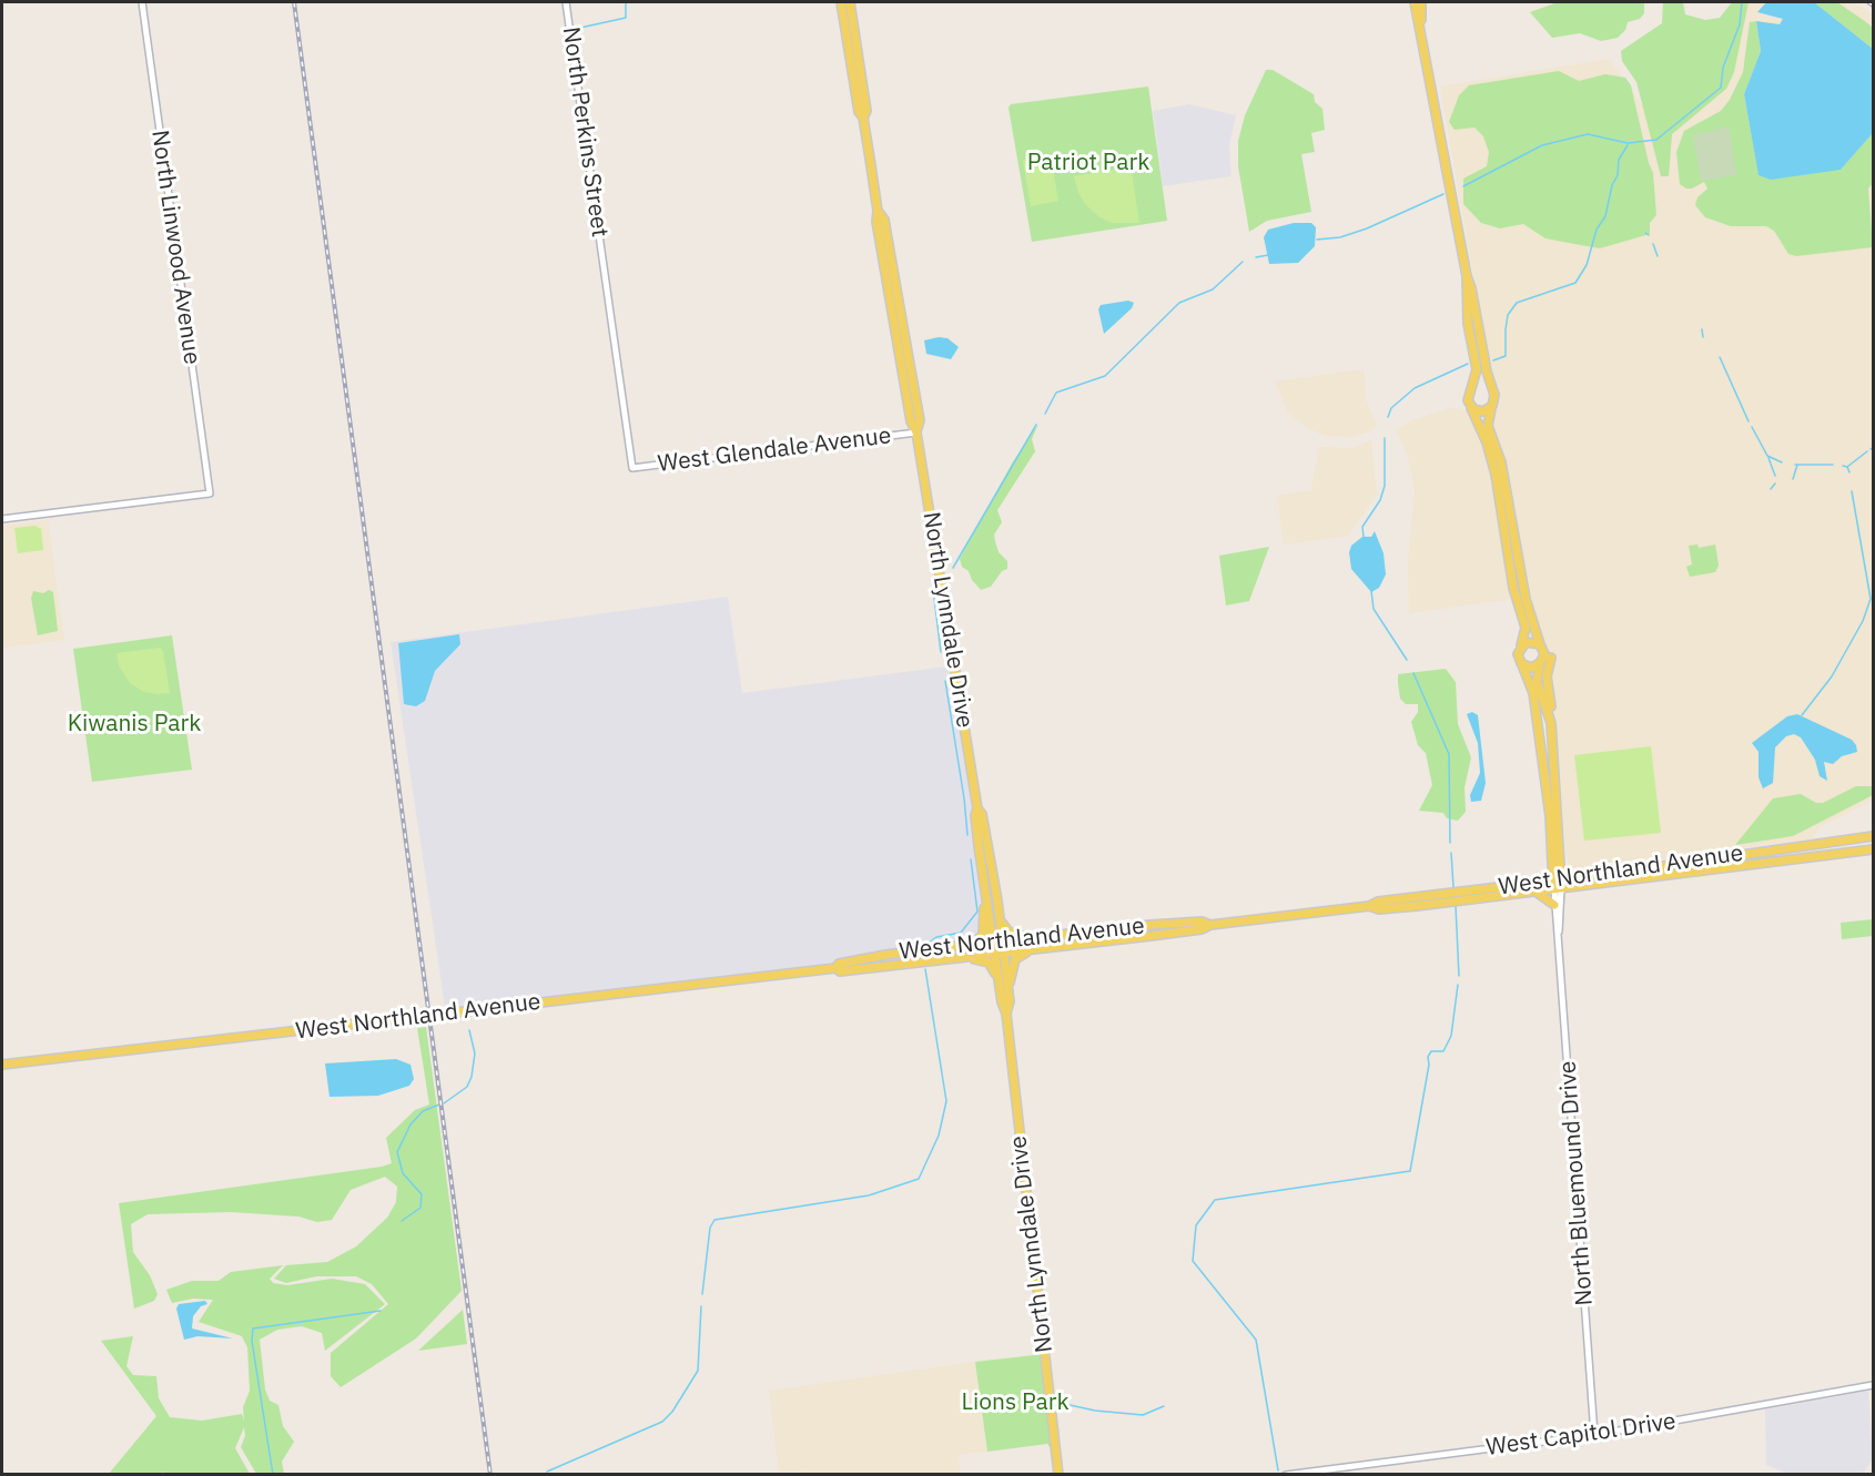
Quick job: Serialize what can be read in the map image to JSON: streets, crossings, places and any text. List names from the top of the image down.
{
  "streets": {
    "main road": ["North Lynndale Drive", "West Northland Avenue", "North Bluemound Drive"],
    "street": [
      "North Perkins Street",
      "North Linwood Avenue",
      "West Glendale Avenue",
      "West Capitol Drive"
    ]
  },
  "crossings": [
    ["North Perkins Street", "West Glendale Avenue"],
    ["West Glendale Avenue", "North Lynndale Drive"],
    ["North Lynndale Drive", "West Northland Avenue"],
    ["West Northland Avenue", "North Bluemound Drive"],
    ["North Bluemound Drive", "West Capitol Drive"]
  ],
  "parks": ["Patriot Park", "Kiwanis Park", "Lions Park"]
}
